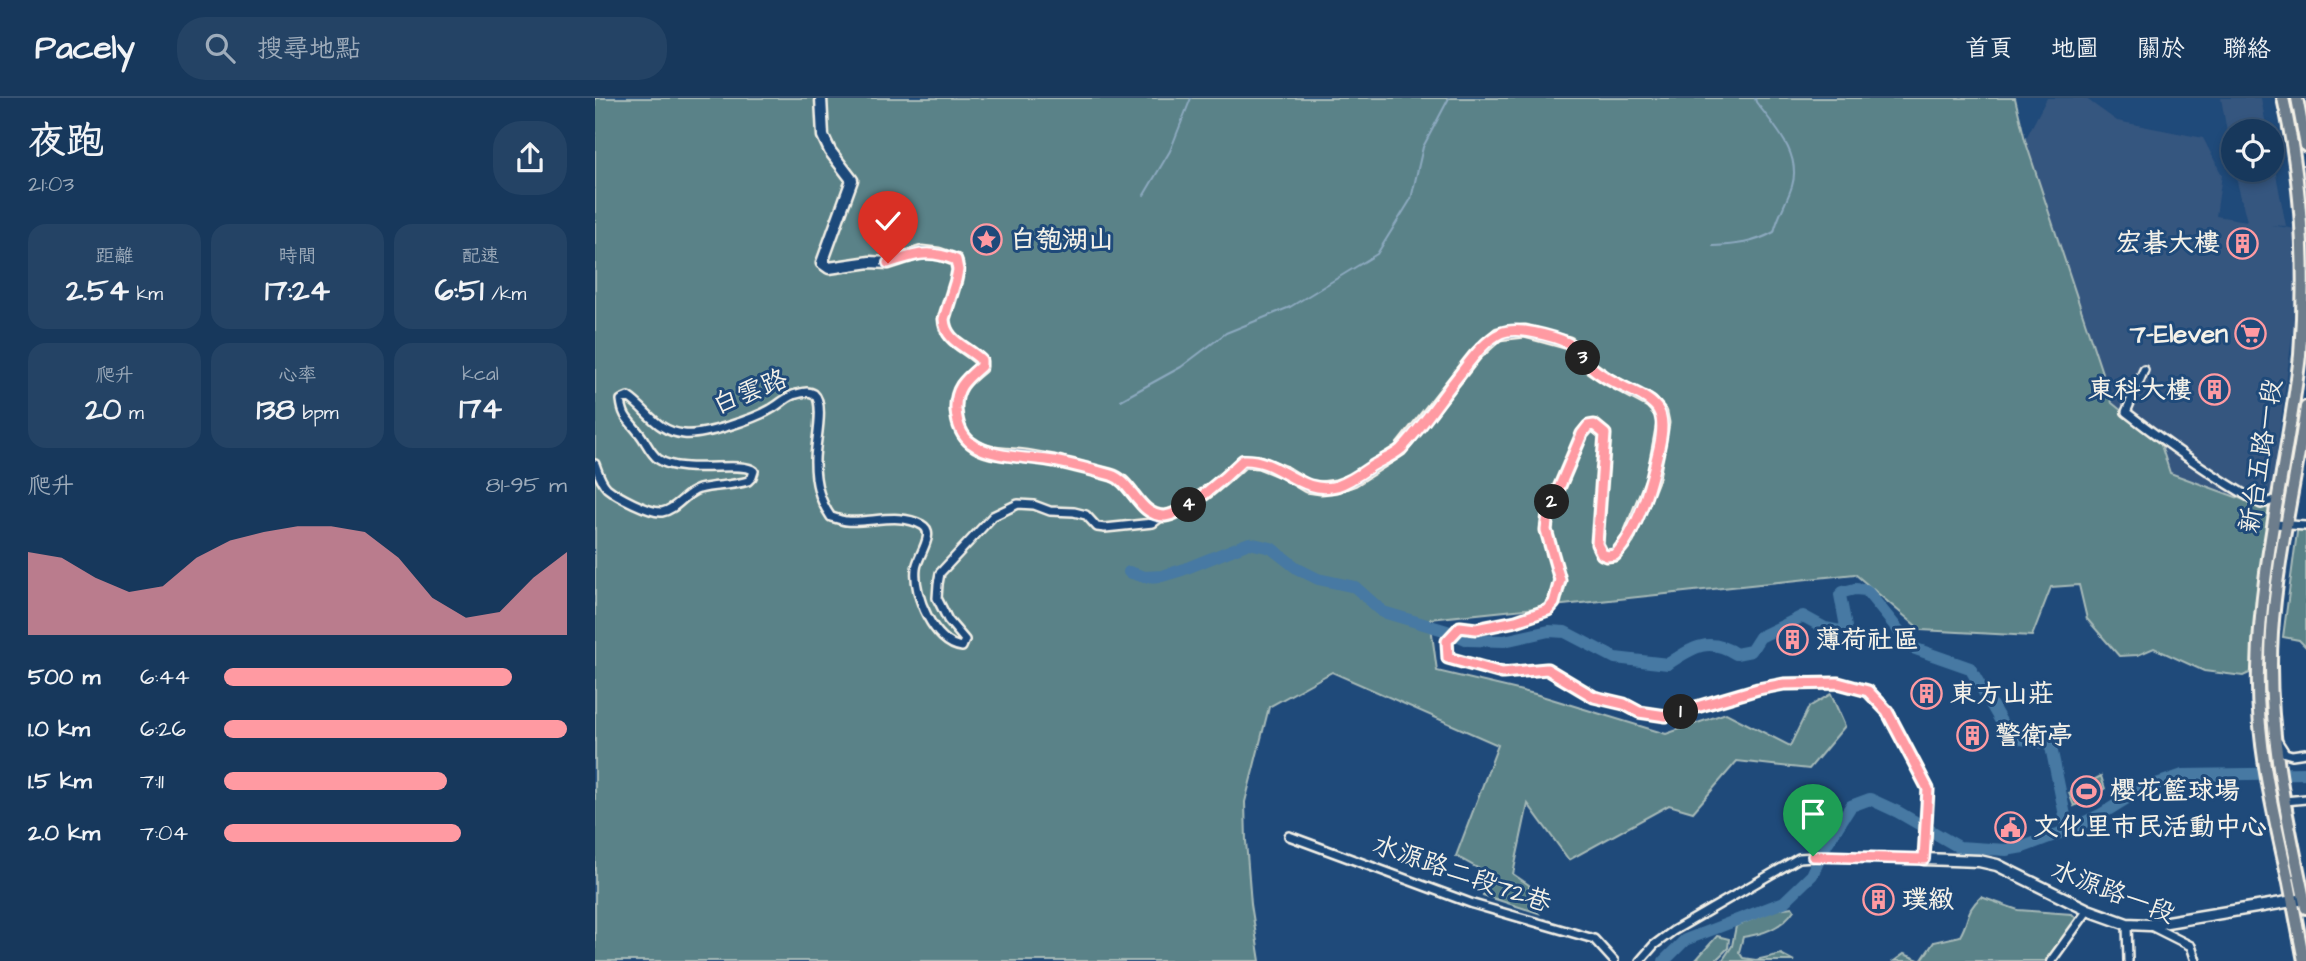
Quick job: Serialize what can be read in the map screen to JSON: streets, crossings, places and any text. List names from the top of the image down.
{
  "streets": {
    "main road": ["新台五路一段"],
    "street": ["白雲路", "水源路二段72巷", "水源路一段"]
  },
  "places": {
    "place": ["白匏湖山"],
    "building": [
      "宏碁大樓",
      "東科大樓",
      "薄荷社區",
      "東方山莊",
      "警衛亭",
      "璞緻"
    ],
    "supermarket": ["7-Eleven"],
    "sports": ["櫻花籃球場"],
    "public building": ["文化里市民活動中心"]
  },
  "page": {
    "header": "Pacely",
    "search": "搜尋地點",
    "nav": [
      "首頁",
      "地圖",
      "關於",
      "聯絡"
    ],
    "heading": ["夜跑", "21:03"],
    "stats": [
      ["距離", "2.54 km"],
      ["時間", "17:24"],
      ["配速", "6:51 /km"],
      ["爬升", "20 m"],
      ["心率", "138 bpm"],
      ["kcal", "174"]
    ],
    "pins": [
      "3",
      "2",
      "4",
      "1"
    ],
    "chart": ["爬升", "81–95 m"],
    "list": [
      {
        "name": "500 m",
        "note": "6:44"
      },
      {
        "name": "1.0 km",
        "note": "6:26"
      },
      {
        "name": "1.5 km",
        "note": "7:11"
      },
      {
        "name": "2.0 km",
        "note": "7:04"
      }
    ]
  }
}
